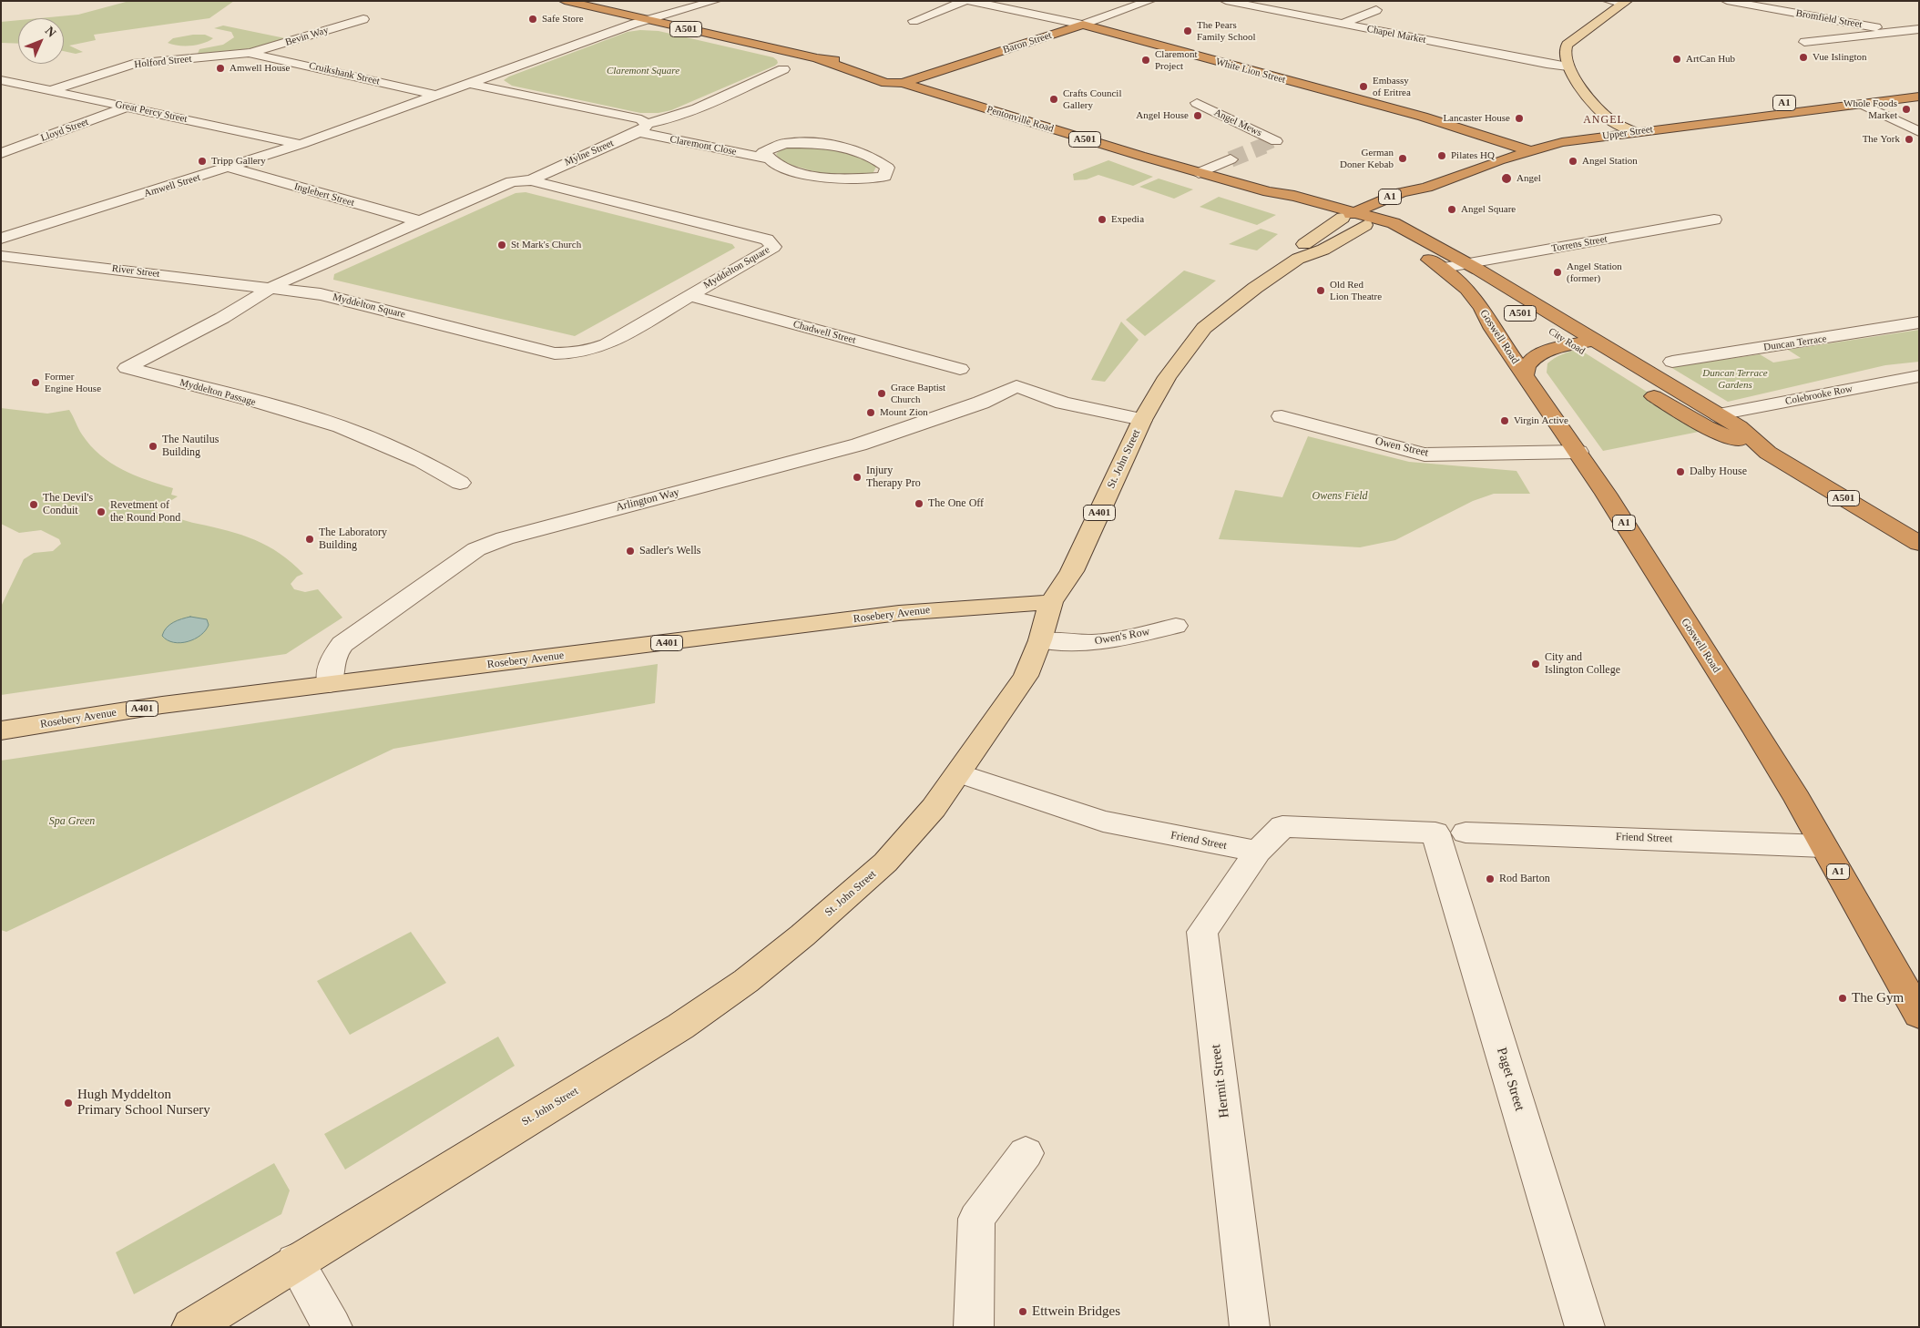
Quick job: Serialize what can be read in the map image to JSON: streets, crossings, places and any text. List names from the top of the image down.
{
  "streets": {
    "highway": [
      "A501",
      "Baron Street",
      "White Lion Street",
      "A1",
      "Pentonville Road",
      "Upper Street",
      "Goswell Road",
      "City Road"
    ],
    "main road": ["St. John Street", "A401", "Rosebery Avenue"],
    "street": [
      "Bromfield Street",
      "Chapel Market",
      "Bevin Way",
      "Holford Street",
      "Cruikshank Street",
      "Great Percy Street",
      "Angel Mews",
      "Lloyd Street",
      "Claremont Close",
      "Mylne Street",
      "Amwell Street",
      "Inglebert Street",
      "Torrens Street",
      "Myddelton Square",
      "River Street",
      "Chadwell Street",
      "Duncan Terrace",
      "Myddelton Passage",
      "Colebrooke Row",
      "Owen Street",
      "Arlington Way",
      "Owen's Row",
      "Friend Street",
      "Paget Street",
      "Hermit Street"
    ]
  },
  "crossings": [
    ["Bevin Way", "Holford Street"],
    ["Bevin Way", "Cruikshank Street"],
    ["Baron Street", "White Lion Street"],
    ["Baron Street", "Pentonville Road"],
    ["Holford Street", "Cruikshank Street"],
    ["Holford Street", "Great Percy Street"],
    ["White Lion Street", "A1"],
    ["Cruikshank Street", "Amwell Street"],
    ["A1", "Pentonville Road"],
    ["A1", "Upper Street"],
    ["A1", "City Road"],
    ["A1", "St. John Street"],
    ["Great Percy Street", "Lloyd Street"],
    ["Great Percy Street", "Amwell Street"],
    ["Pentonville Road", "City Road"],
    ["Pentonville Road", "St. John Street"],
    ["Claremont Close", "Mylne Street"],
    ["Mylne Street", "Myddelton Square"],
    ["Amwell Street", "Inglebert Street"],
    ["Inglebert Street", "Myddelton Square"],
    ["Torrens Street", "City Road"],
    ["Myddelton Square", "River Street"],
    ["Myddelton Square", "Chadwell Street"],
    ["Myddelton Square", "Myddelton Passage"],
    ["River Street", "Myddelton Passage"],
    ["Goswell Road", "City Road"],
    ["Goswell Road", "Owen Street"],
    ["Goswell Road", "Friend Street"],
    ["City Road", "Colebrooke Row"],
    ["City Road", "St. John Street"],
    ["St. John Street", "Arlington Way"],
    ["St. John Street", "Rosebery Avenue"],
    ["St. John Street", "Owen's Row"],
    ["St. John Street", "Friend Street"],
    ["Arlington Way", "Rosebery Avenue"],
    ["Friend Street", "Paget Street"],
    ["Friend Street", "Hermit Street"]
  ],
  "districts": ["ANGEL"],
  "parks": [
    "Claremont Square",
    "Duncan Terrace Gardens",
    "Owens Field",
    "Spa Green"
  ],
  "places": [
    "Safe Store",
    "The Pears Family School",
    "Vue Islington",
    "ArtCan Hub",
    "Claremont Project",
    "Amwell House",
    "Embassy of Eritrea",
    "Crafts Council Gallery",
    "Whole Foods Market",
    "Angel House",
    "Lancaster House",
    "The York",
    "Pilates HQ",
    "German Doner Kebab",
    "Tripp Gallery",
    "Angel Station",
    "Angel",
    "Angel Square",
    "Expedia",
    "St Mark's Church",
    "Angel Station (former)",
    "Old Red Lion Theatre",
    "Former Engine House",
    "Grace Baptist Church",
    "Mount Zion",
    "Virgin Active",
    "The Nautilus Building",
    "Dalby House",
    "Injury Therapy Pro",
    "The One Off",
    "The Devil's Conduit",
    "Revetment of the Round Pond",
    "The Laboratory Building",
    "Sadler's Wells",
    "City and Islington College",
    "Rod Barton",
    "The Gym",
    "Hugh Myddelton Primary School Nursery",
    "Ettwein Bridges"
  ],
  "north": "top right"
}
